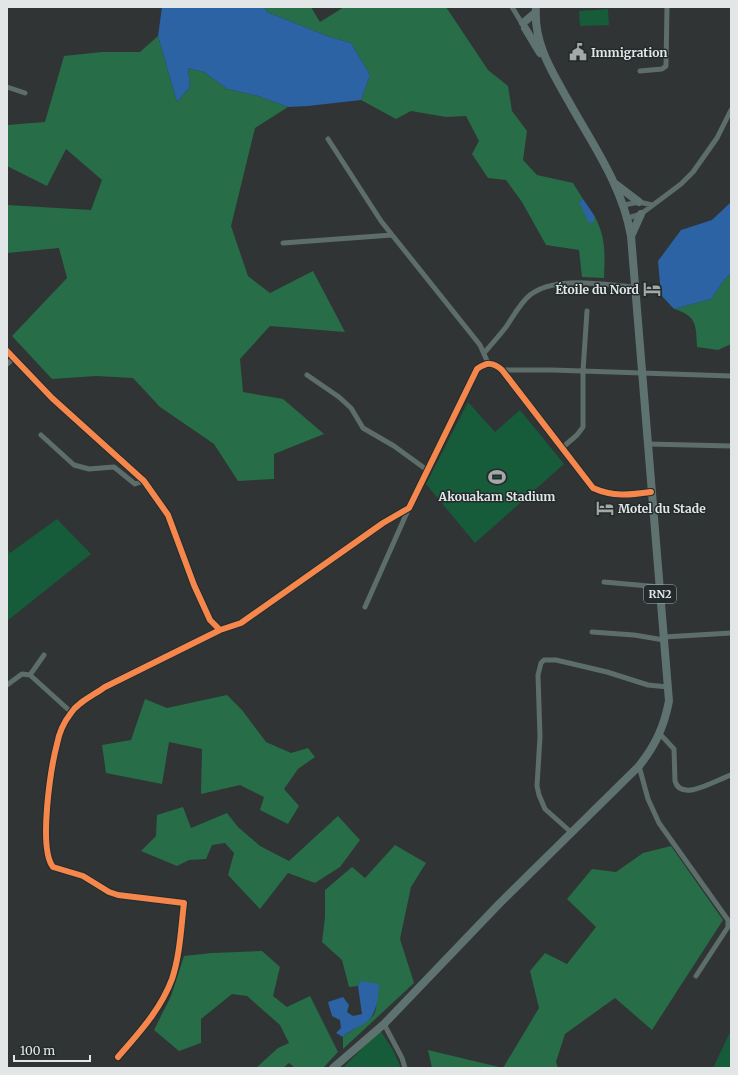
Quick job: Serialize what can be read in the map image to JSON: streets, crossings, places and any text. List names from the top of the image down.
{
  "streets": {
    "highway": ["RN2"]
  },
  "places": {
    "public building": ["Immigration"],
    "hotel": ["Étoile du Nord", "Motel du Stade"],
    "sports": ["Akouakam Stadium"]
  },
  "scale_bar": "100 m"
}
